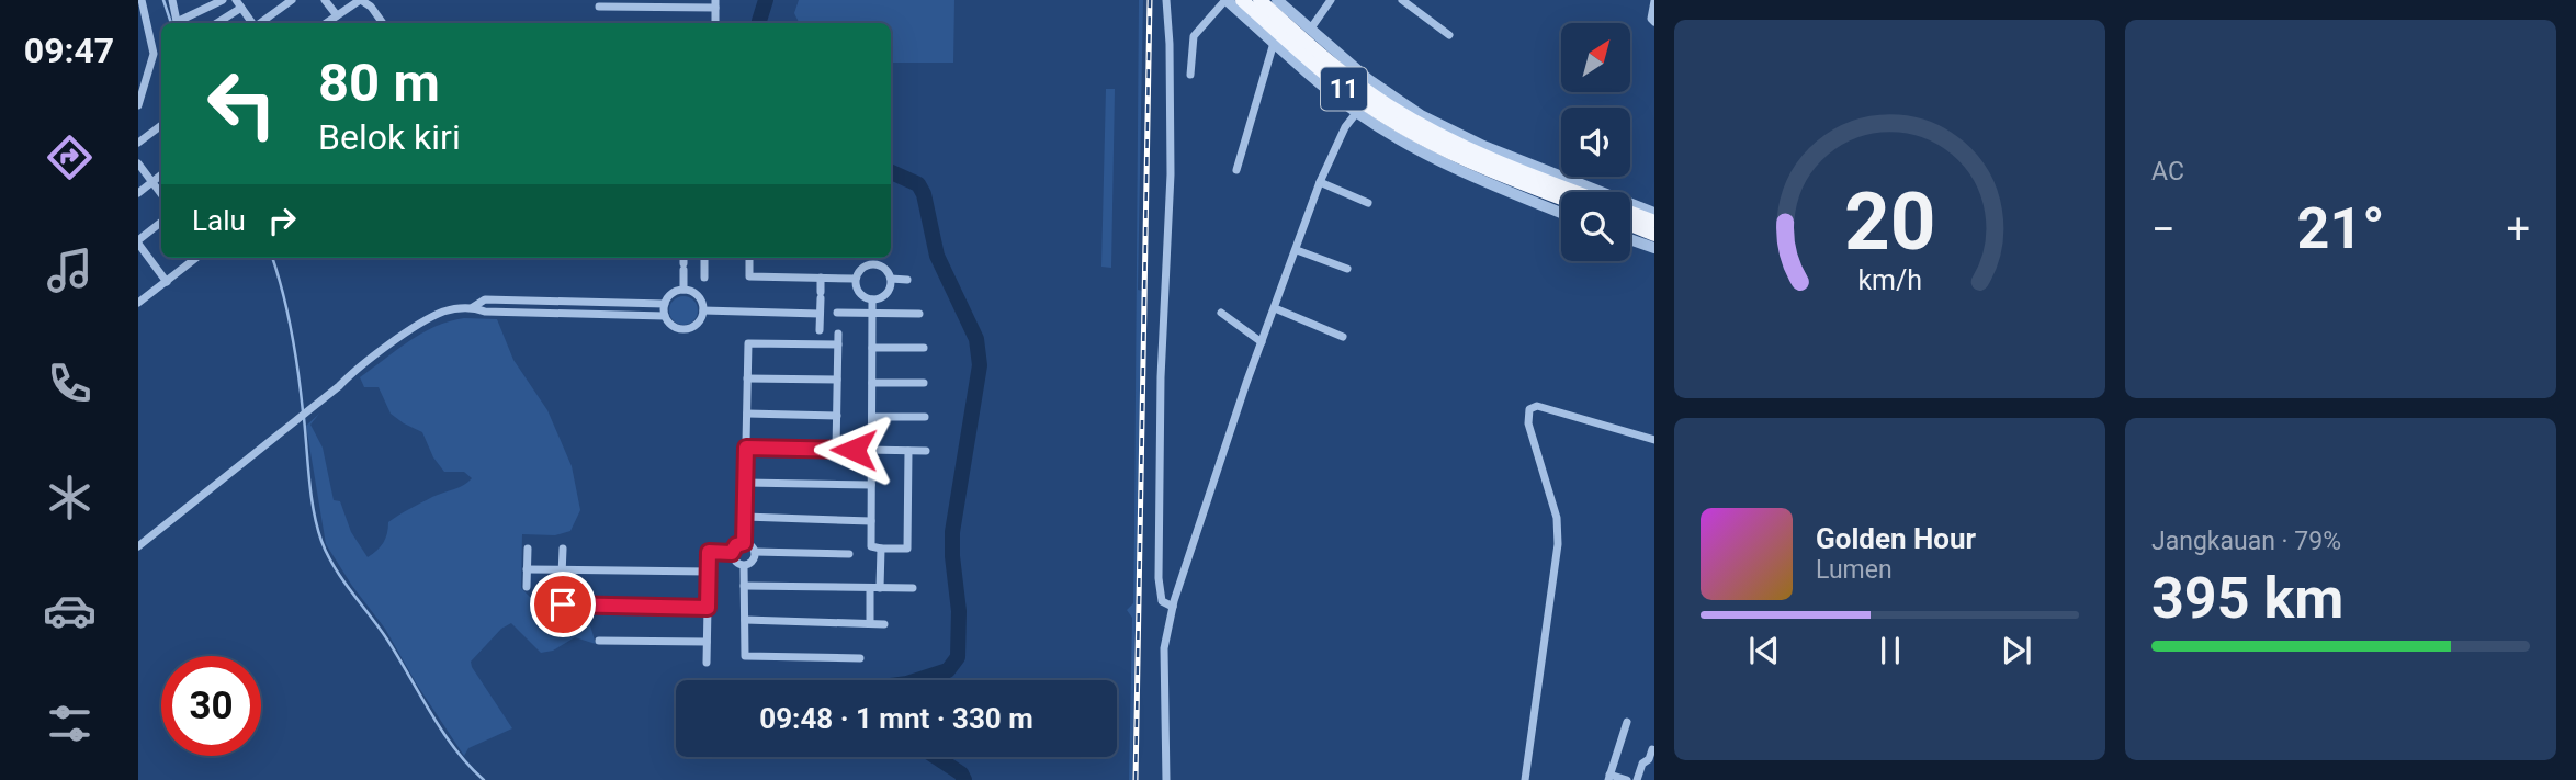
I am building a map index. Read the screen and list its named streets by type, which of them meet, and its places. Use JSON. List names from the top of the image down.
{
  "streets": {
    "highway": ["11"]
  },
  "north": "top right",
  "page": {
    "tabs": "09:47",
    "tile": [
      "AC",
      ["Jangkauan · 79%", "395 km"]
    ],
    "turn": ["80 m", "Belok kiri"],
    "then": "Lalu",
    "heat": ["−", "21°", "+"],
    "song": ["Golden Hour", "Lumen"],
    "limit": "30",
    "trip": "09:48 · 1 mnt · 330 m",
    "gauge": ["20", "km/h"]
  }
}
